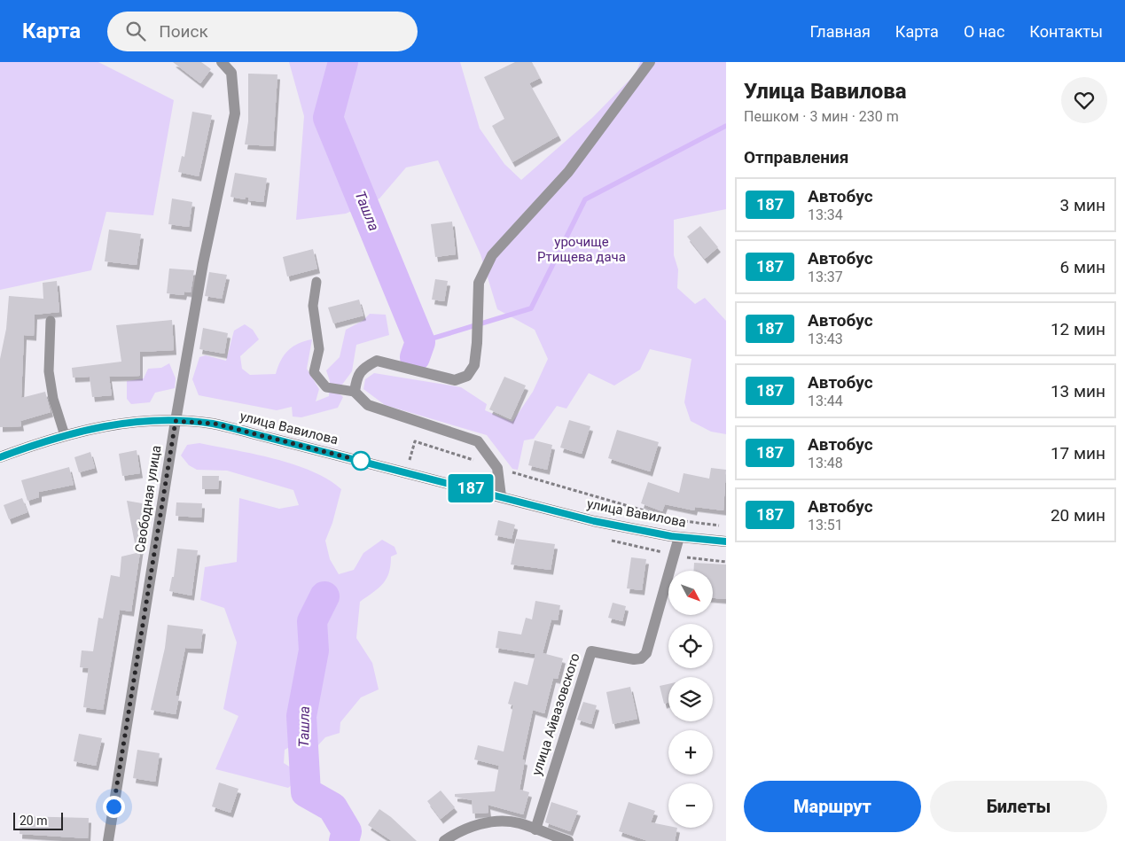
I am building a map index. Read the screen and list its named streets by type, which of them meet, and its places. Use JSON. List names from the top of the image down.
{
  "streets": {
    "main road": ["улица Вавилова"],
    "street": ["Свободная улица", "улица Айвазовского"]
  },
  "crossings": [
    ["улица Вавилова", "Свободная улица"],
    ["улица Вавилова", "улица Айвазовского"]
  ],
  "water": ["Ташла"],
  "parks": ["урочище Ртищева дача"],
  "lines": ["bus line 187"],
  "scale_bar": "20 m",
  "north": "bottom right",
  "page": {
    "header": "Карта",
    "search": "Поиск",
    "nav": [
      "Главная",
      "Карта",
      "О нас",
      "Контакты"
    ],
    "on_map": "187",
    "heading": [
      ["Улица Вавилова", "Пешком · 3 мин · 230 m"],
      "Отправления"
    ],
    "list": [
      {
        "mark": "187",
        "name": "Автобус",
        "note": "13:34",
        "value": "3 мин"
      },
      {
        "mark": "187",
        "name": "Автобус",
        "note": "13:37",
        "value": "6 мин"
      },
      {
        "mark": "187",
        "name": "Автобус",
        "note": "13:43",
        "value": "12 мин"
      },
      {
        "mark": "187",
        "name": "Автобус",
        "note": "13:44",
        "value": "13 мин"
      },
      {
        "mark": "187",
        "name": "Автобус",
        "note": "13:48",
        "value": "17 мин"
      },
      {
        "mark": "187",
        "name": "Автобус",
        "note": "13:51",
        "value": "20 мин"
      }
    ],
    "map_buttons": ["+", "−"],
    "buttons": ["Маршрут", "Билеты"],
    "scale": "20 m"
  }
}
